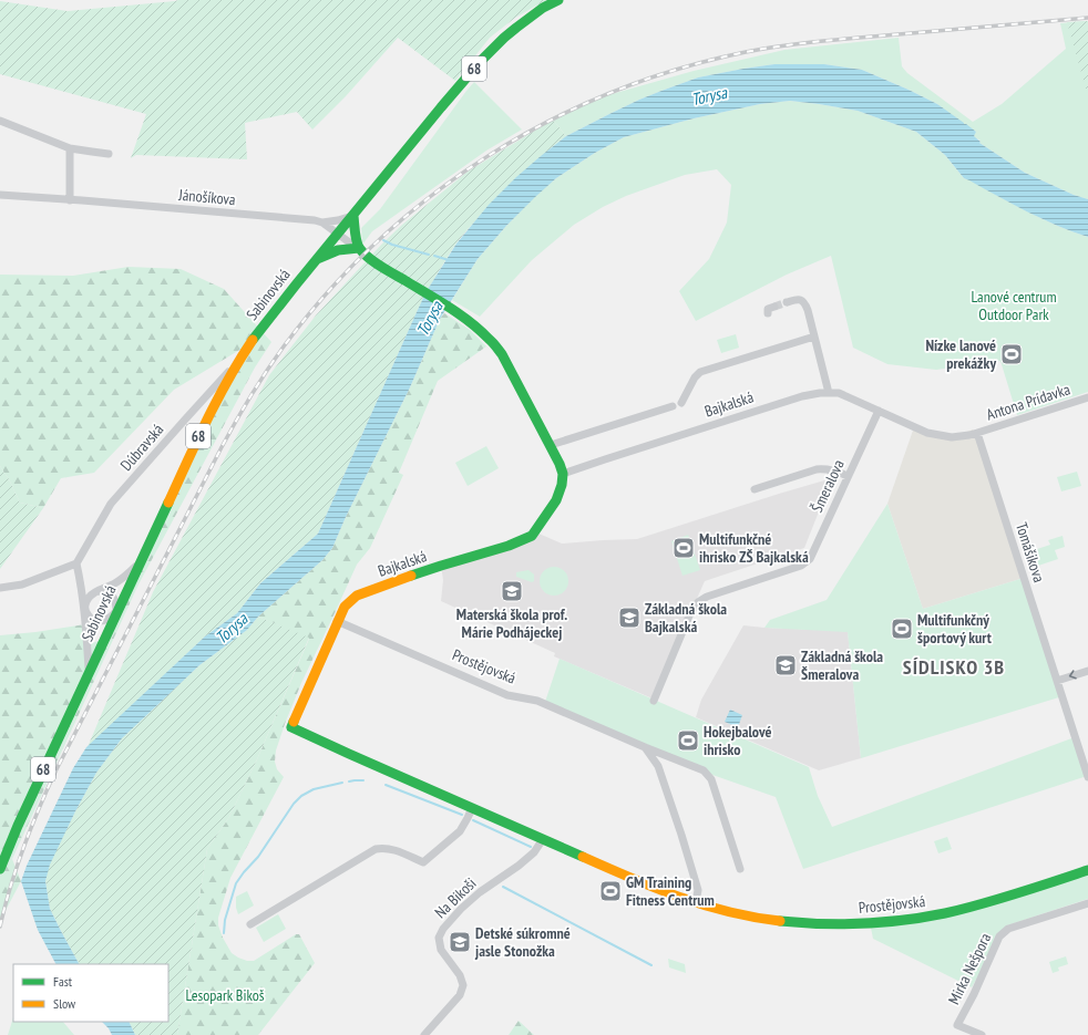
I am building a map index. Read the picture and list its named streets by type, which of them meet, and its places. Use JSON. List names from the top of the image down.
{
  "streets": {
    "street": [
      "68",
      "Jánošíkova",
      "Sabinovská",
      "Antona Prídavka",
      "Bajkalská",
      "Dúbravská",
      "Šmeralova",
      "Tomášikova",
      "Prostějovská",
      "Na Bikoši",
      "Mirka Nešpora"
    ]
  },
  "crossings": [
    ["68", "Sabinovská"],
    ["Jánošíkova", "Sabinovská"],
    ["Sabinovská", "Dúbravská"],
    ["Antona Prídavka", "Bajkalská"],
    ["Antona Prídavka", "Tomášikova"],
    ["Bajkalská", "Šmeralova"],
    ["Bajkalská", "Tomášikova"],
    ["Bajkalská", "Prostějovská"],
    ["Prostějovská", "Na Bikoši"]
  ],
  "districts": ["SÍDLISKO 3B"],
  "water": ["Torysa"],
  "parks": ["Lanové centrum Outdoor Park", "Lesopark Bikoš"],
  "places": {
    "sports": [
      "Nízke lanové prekážky",
      "Multifunkčné ihrisko ZŠ Bajkalská",
      "Multifunkčný športový kurt",
      "Hokejbalové ihrisko",
      "GM Training Fitness Centrum"
    ],
    "school or university": [
      "Materská škola prof. Márie Podhájeckej",
      "Základná škola Bajkalská",
      "Základná škola Šmeralova",
      "Detské súkromné jasle Stonožka"
    ]
  },
  "legend": ["Fast", "Slow"]
}
